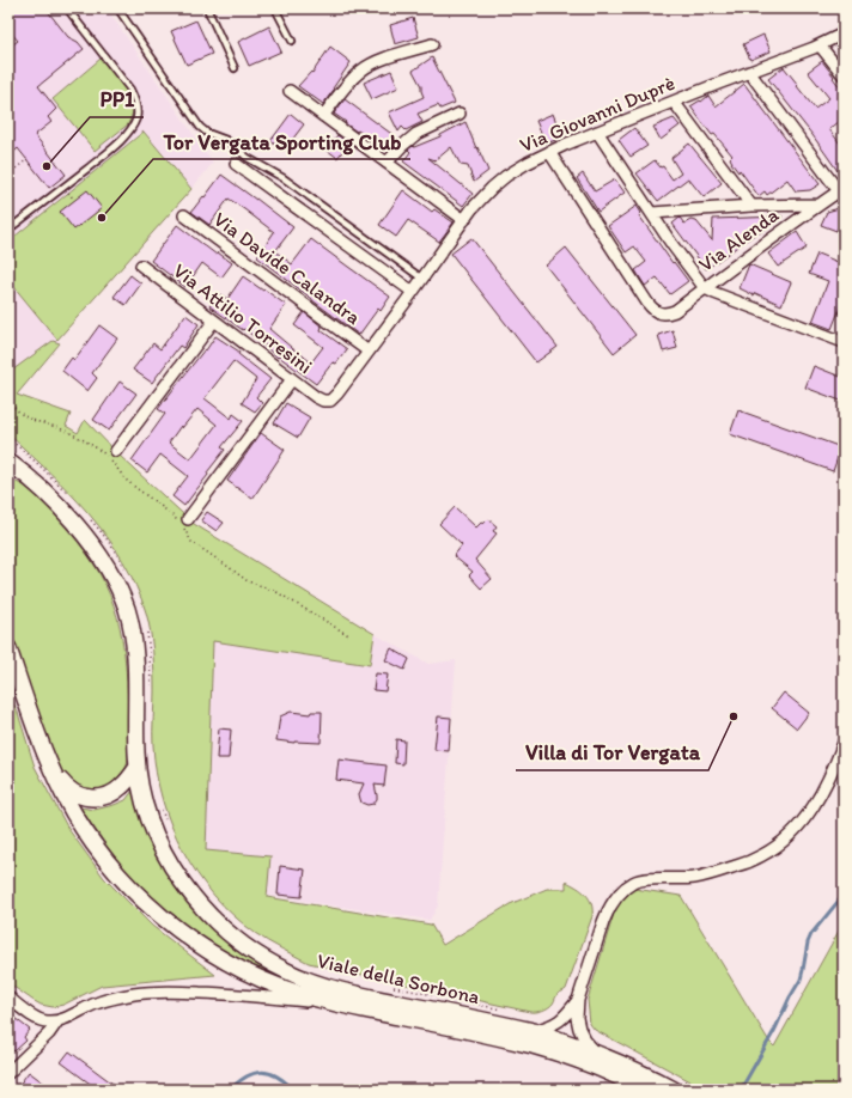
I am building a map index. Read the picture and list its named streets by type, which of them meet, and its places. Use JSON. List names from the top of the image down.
{
  "streets": {
    "street": [
      "Via Giovanni Duprè",
      "Via Alenda",
      "Via Davide Calandra",
      "Via Attilio Torresini",
      "Viale della Sorbona"
    ]
  },
  "crossings": [
    ["Via Giovanni Duprè", "Via Alenda"],
    ["Via Giovanni Duprè", "Via Davide Calandra"],
    ["Via Giovanni Duprè", "Via Attilio Torresini"]
  ],
  "places": ["PP1", "Tor Vergata Sporting Club", "Villa di Tor Vergata"]
}
